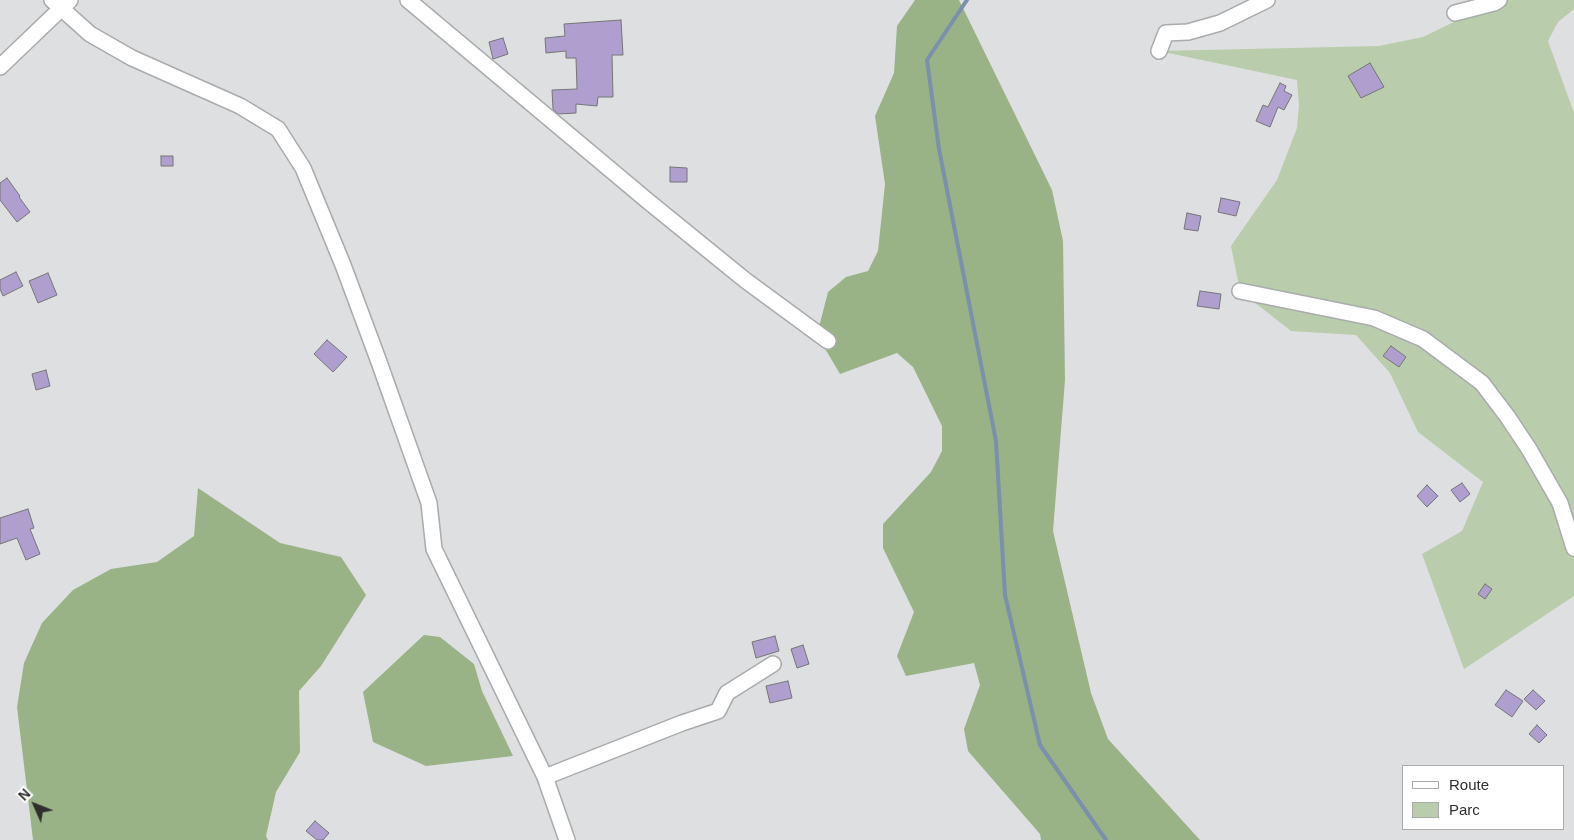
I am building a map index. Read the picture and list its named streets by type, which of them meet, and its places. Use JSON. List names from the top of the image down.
{
  "legend": ["Route", "Parc"],
  "north": "top left"
}
